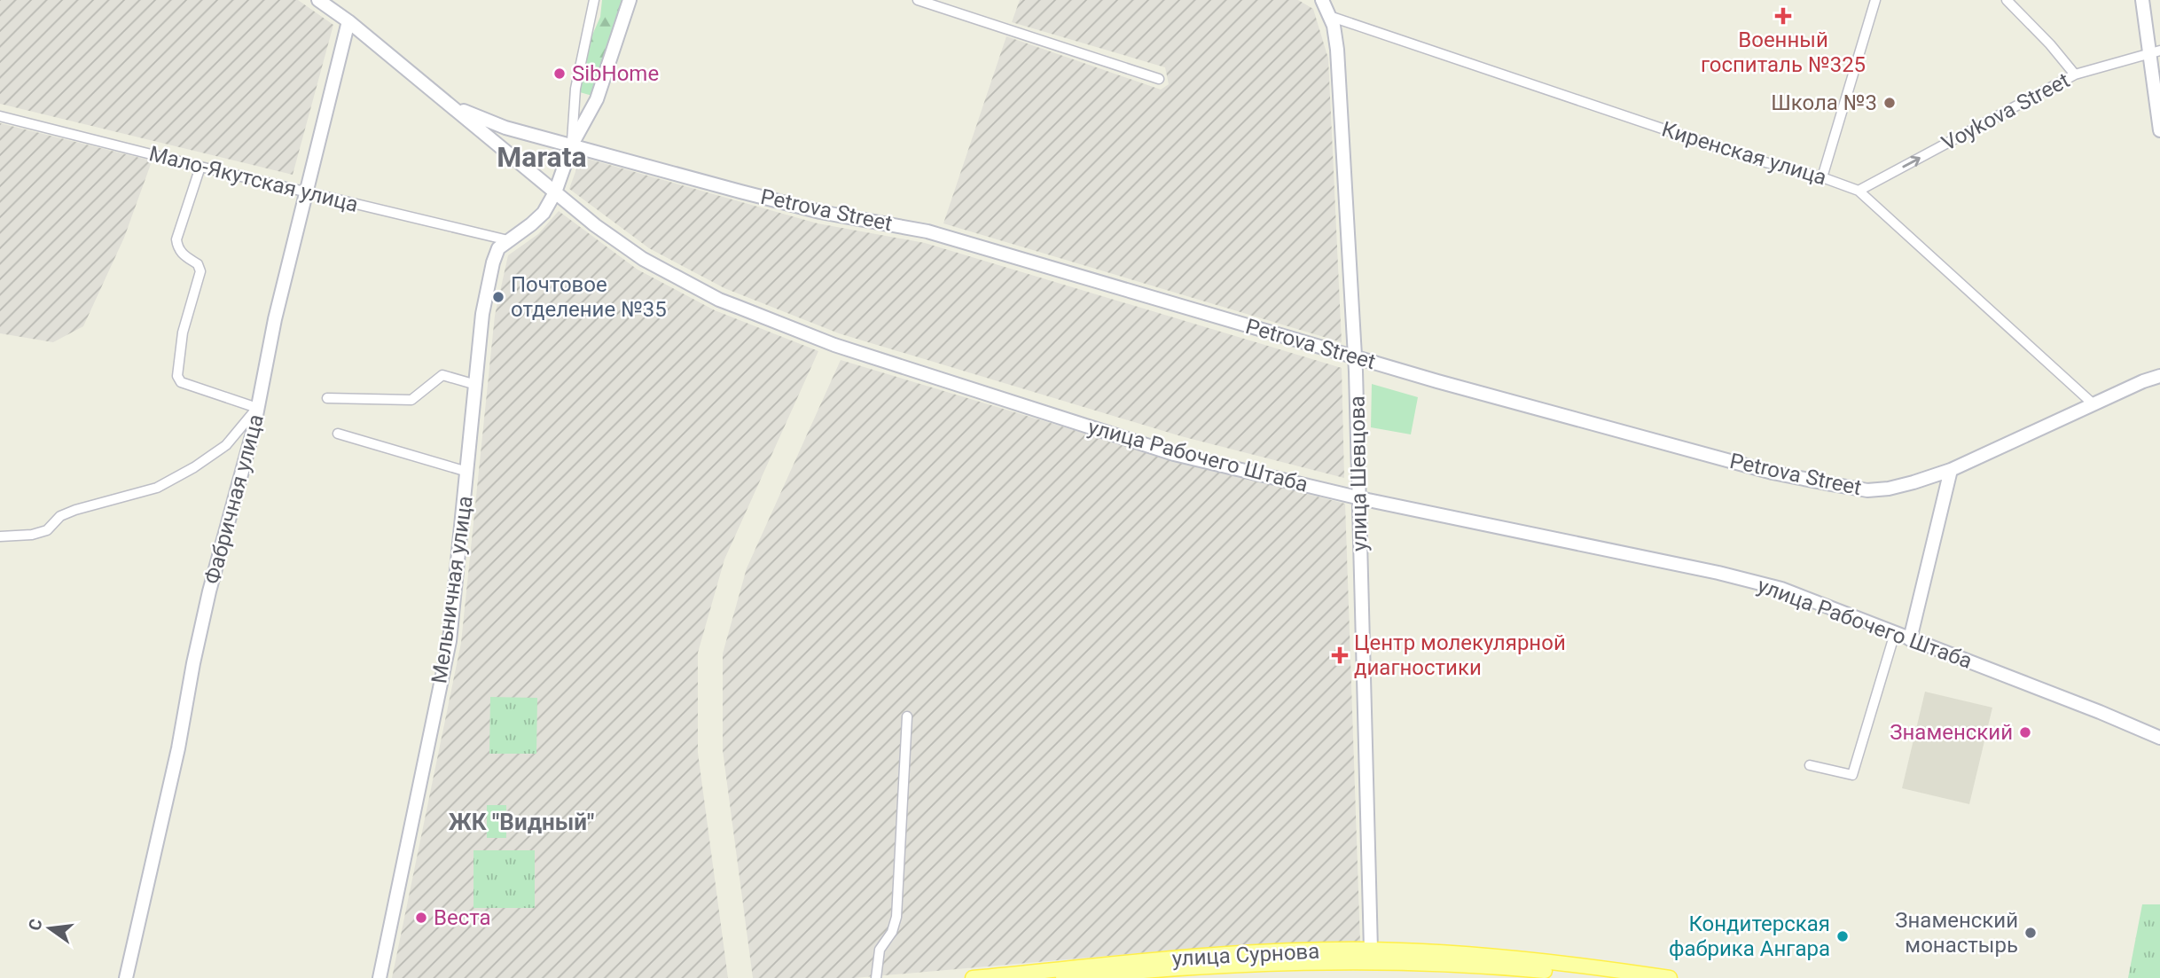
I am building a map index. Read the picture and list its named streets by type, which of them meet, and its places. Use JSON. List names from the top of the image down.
{
  "streets": {
    "main road": ["улица Сурнова"],
    "street": [
      "Voykova Street",
      "Киренская улица",
      "Мало-Якутская улица",
      "Petrova Street",
      "улица Рабочего Штаба",
      "улица Шевцова",
      "Фабричная улица",
      "Мельничная улица"
    ]
  },
  "crossings": [
    ["Voykova Street", "Киренская улица"],
    ["Киренская улица", "Petrova Street"],
    ["Киренская улица", "улица Шевцова"],
    ["Мало-Якутская улица", "Фабричная улица"],
    ["Мало-Якутская улица", "Мельничная улица"],
    ["Petrova Street", "улица Рабочего Штаба"],
    ["Petrova Street", "улица Шевцова"],
    ["улица Рабочего Штаба", "улица Шевцова"],
    ["улица Рабочего Штаба", "Фабричная улица"],
    ["улица Шевцова", "улица Сурнова"]
  ],
  "one_way": ["Voykova Street"],
  "districts": ["Marata", "ЖК \"Видный\""],
  "places": {
    "health": ["Военный госпиталь №325", "Центр молекулярной диагностики"],
    "other": [
      "SibHome",
      "Школа №3",
      "Почтовое отделение №35",
      "Знаменский",
      "Веста",
      "Знаменский монастырь",
      "Кондитерская фабрика Ангара"
    ]
  },
  "north": "left"
}
